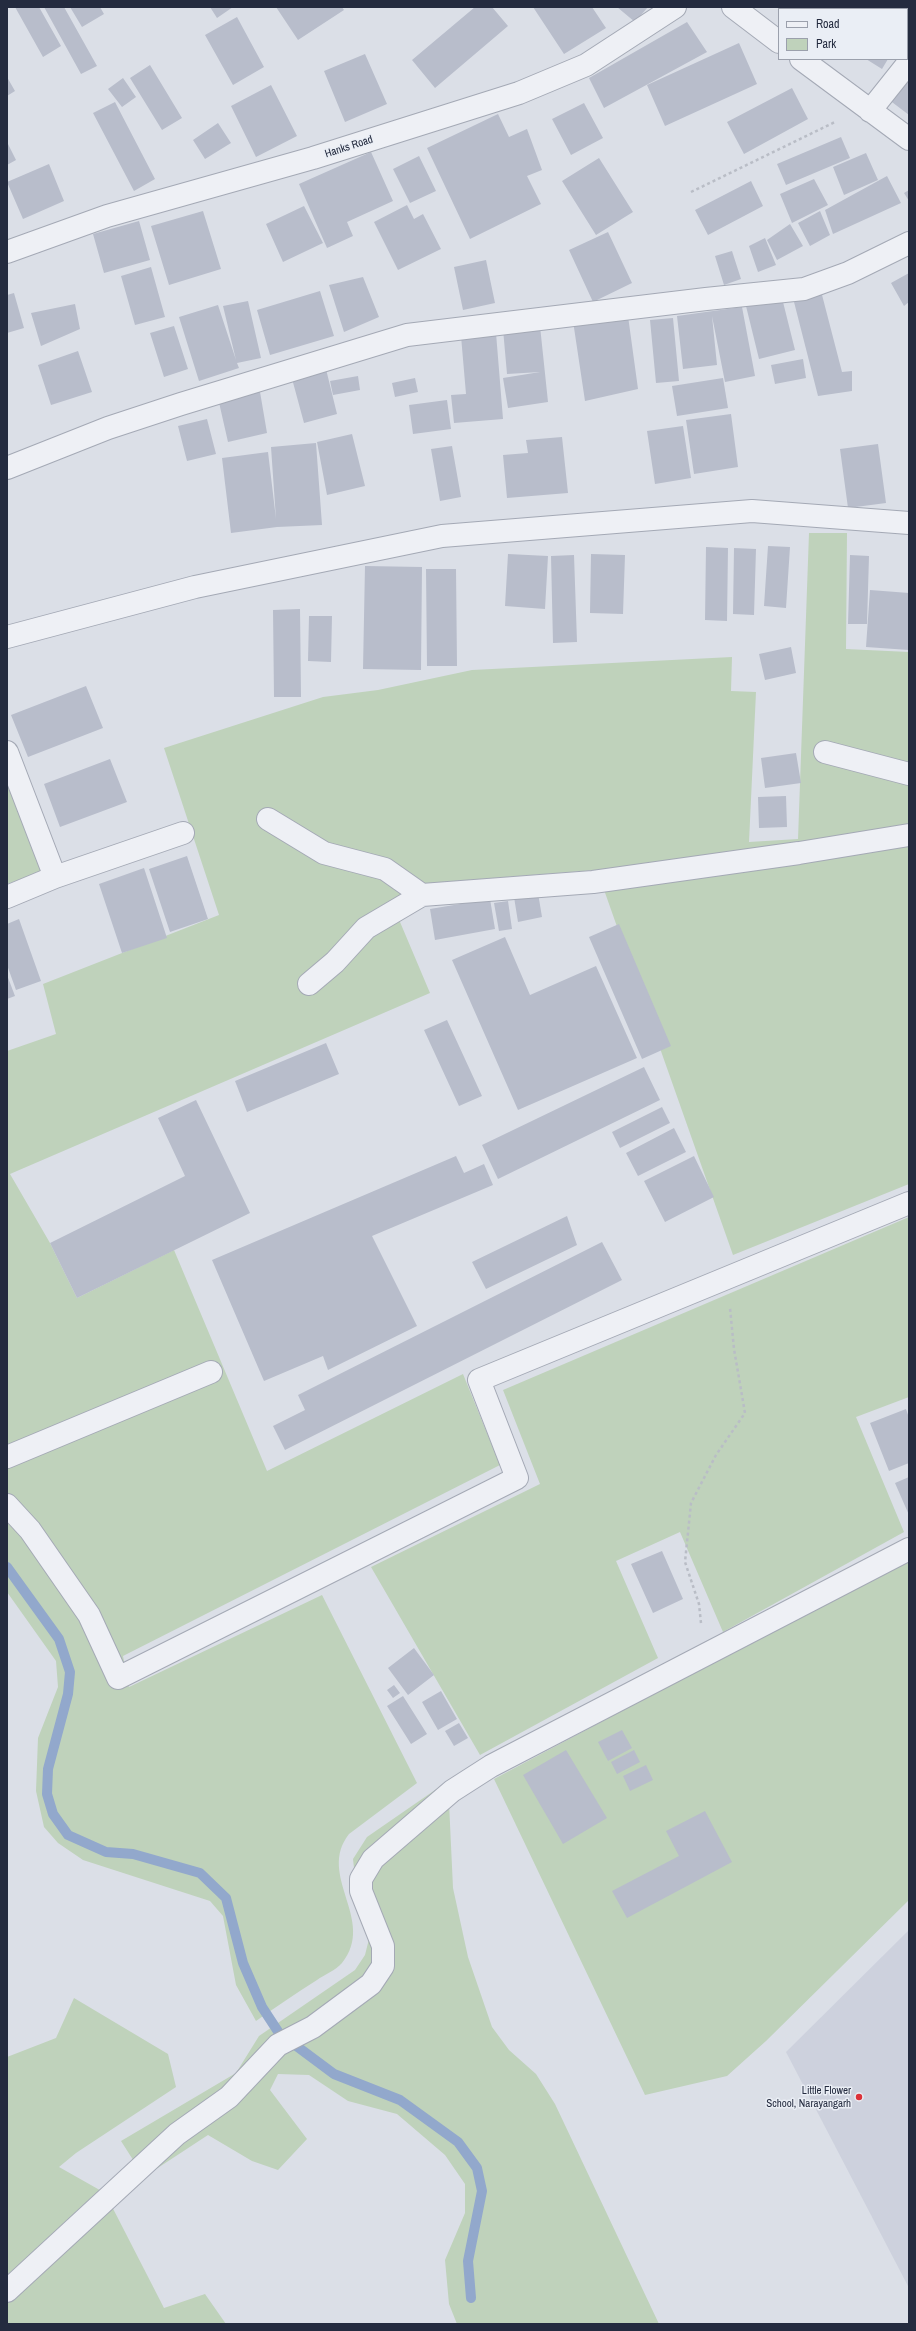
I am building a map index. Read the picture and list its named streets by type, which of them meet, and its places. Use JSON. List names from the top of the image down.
{
  "streets": {
    "street": ["Hanks Road"]
  },
  "places": ["Little Flower School, Narayangarh"],
  "legend": ["Road", "Park"]
}
